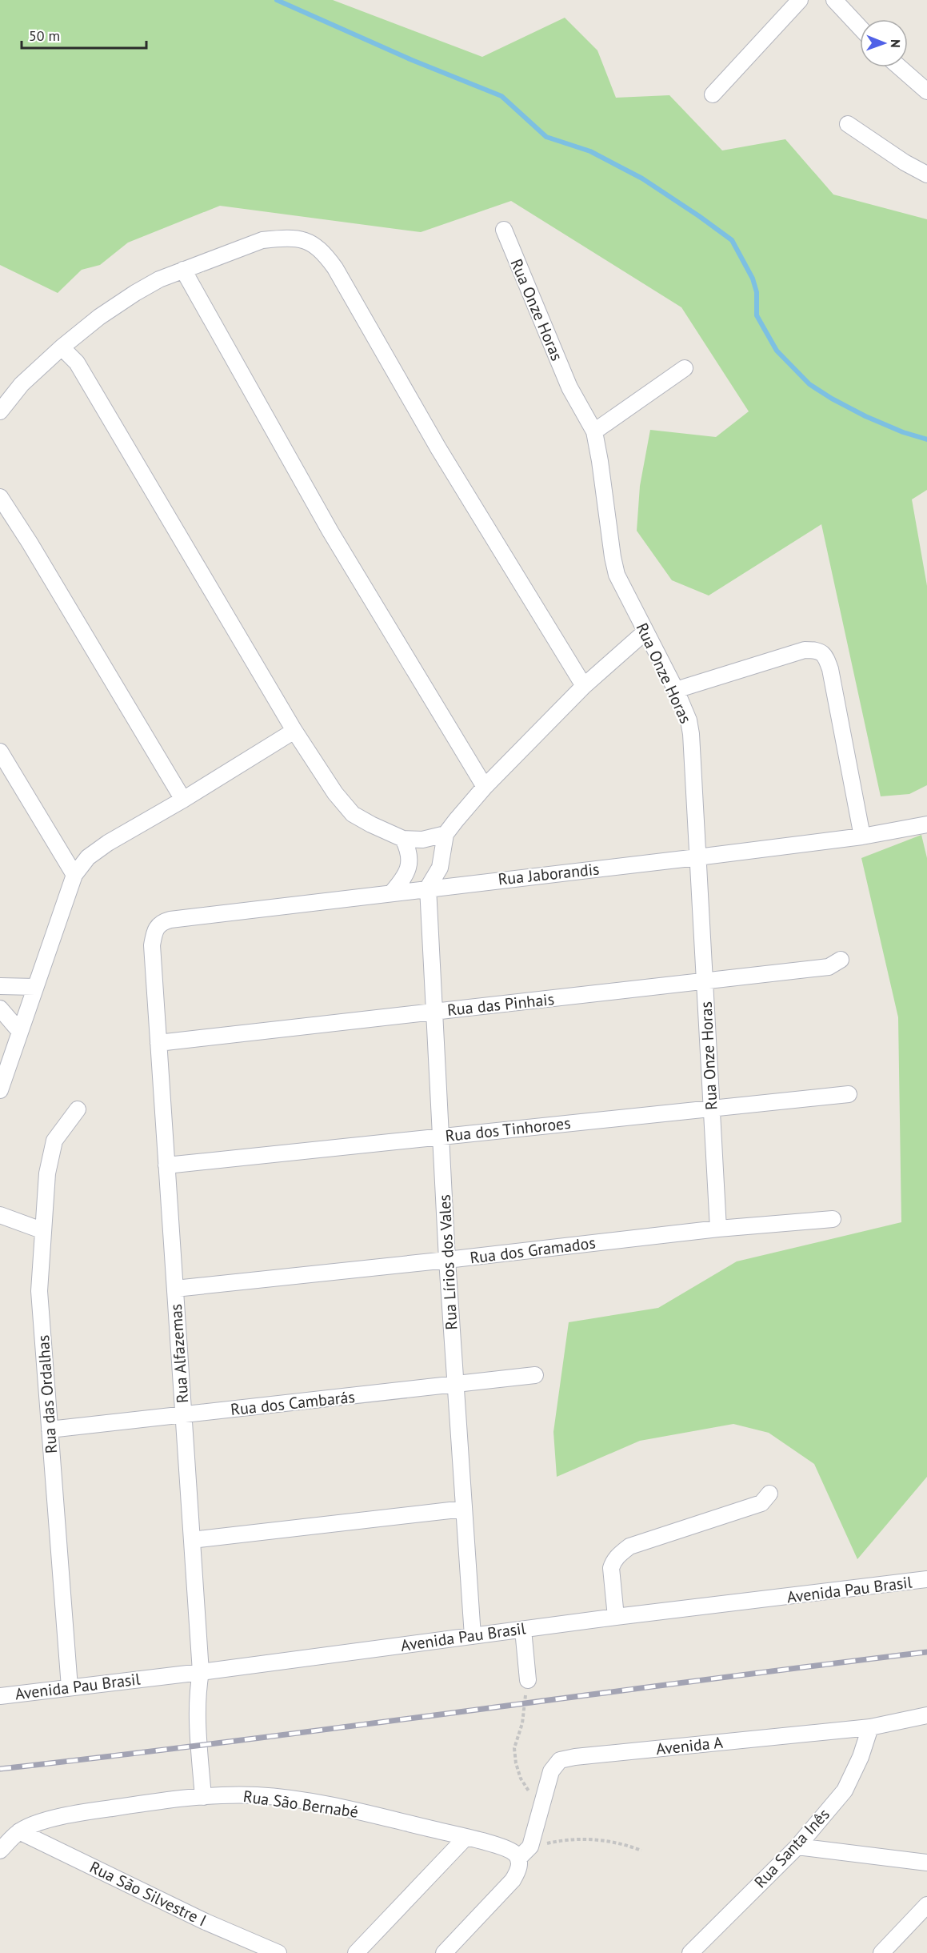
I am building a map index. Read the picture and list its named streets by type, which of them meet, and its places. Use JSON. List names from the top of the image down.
{
  "streets": {
    "street": [
      "Rua Onze Horas",
      "Rua Jaborandis",
      "Rua das Pinhais",
      "Rua dos Tinhoroes",
      "Rua dos Gramados",
      "Rua Lírios dos Vales",
      "Rua Alfazemas",
      "Rua das Ordalhas",
      "Rua dos Cambarás",
      "Avenida Pau Brasil",
      "Avenida A",
      "Rua São Bernabé",
      "Rua Santa Inês",
      "Rua São Silvestre I"
    ]
  },
  "crossings": [
    ["Rua Onze Horas", "Rua Jaborandis"],
    ["Rua Onze Horas", "Rua das Pinhais"],
    ["Rua Onze Horas", "Rua dos Tinhoroes"],
    ["Rua Onze Horas", "Rua dos Gramados"],
    ["Rua Jaborandis", "Rua Lírios dos Vales"],
    ["Rua Jaborandis", "Rua Alfazemas"],
    ["Rua das Pinhais", "Rua Lírios dos Vales"],
    ["Rua das Pinhais", "Rua Alfazemas"],
    ["Rua dos Tinhoroes", "Rua Lírios dos Vales"],
    ["Rua dos Tinhoroes", "Rua Alfazemas"],
    ["Rua dos Gramados", "Rua Lírios dos Vales"],
    ["Rua dos Gramados", "Rua Alfazemas"],
    ["Rua Lírios dos Vales", "Rua dos Cambarás"],
    ["Rua Lírios dos Vales", "Avenida Pau Brasil"],
    ["Rua Alfazemas", "Rua dos Cambarás"],
    ["Rua Alfazemas", "Avenida Pau Brasil"],
    ["Rua Alfazemas", "Rua São Bernabé"],
    ["Rua das Ordalhas", "Rua dos Cambarás"],
    ["Rua das Ordalhas", "Avenida Pau Brasil"],
    ["Avenida A", "Rua São Bernabé"],
    ["Avenida A", "Rua Santa Inês"],
    ["Rua São Bernabé", "Rua São Silvestre I"]
  ],
  "scale_bar": "50 m",
  "north": "right"
}
